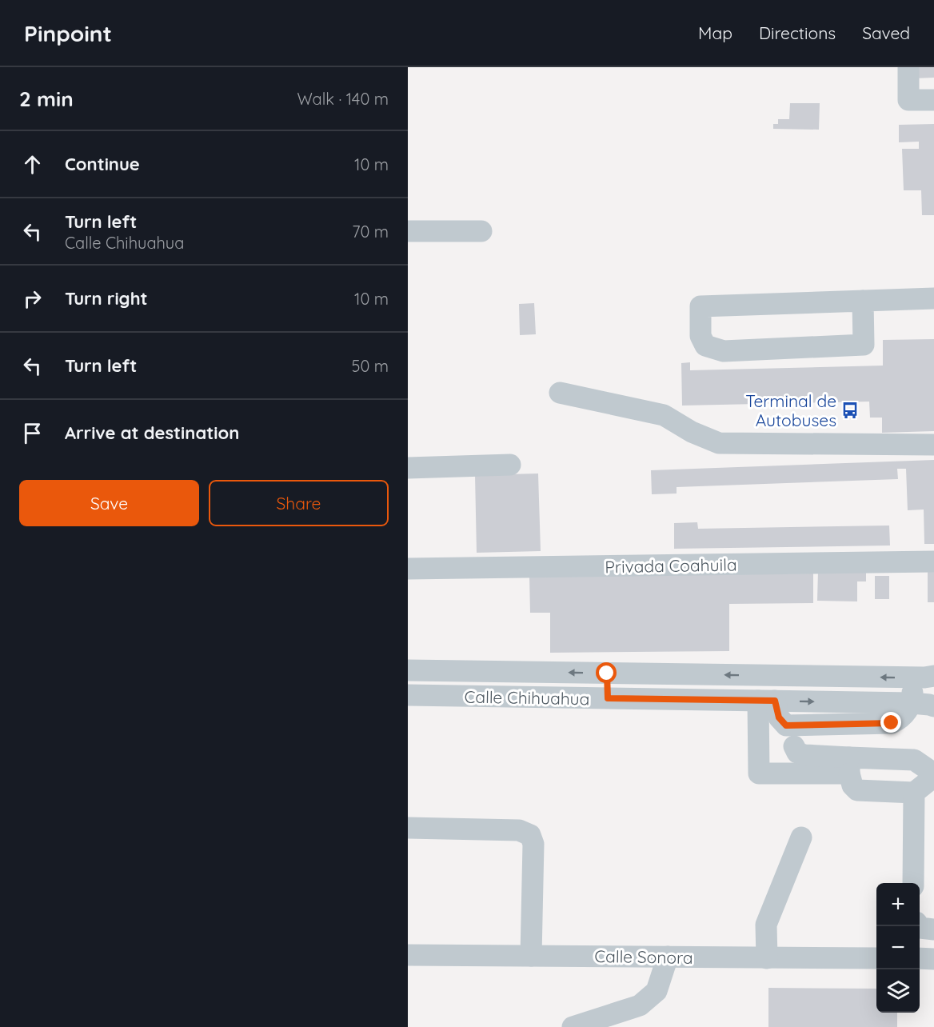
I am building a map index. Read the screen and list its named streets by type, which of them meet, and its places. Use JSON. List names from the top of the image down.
{
  "streets": {
    "street": ["Privada Coahuila", "Calle Chihuahua", "Calle Sonora"]
  },
  "places": {
    "bus stop": ["Terminal de Autobuses"]
  },
  "page": {
    "header": "Pinpoint",
    "nav": ["Map", "Directions", "Saved"],
    "heading": ["2 min", "Walk · 140 m"],
    "list": [
      ["Continue", "10 m"],
      ["Turn left", "Calle Chihuahua", "70 m"],
      ["Turn right", "10 m"],
      ["Turn left", "50 m"],
      "Arrive at destination"
    ],
    "buttons": ["Save", "Share"],
    "map_buttons": ["+", "−"]
  }
}
